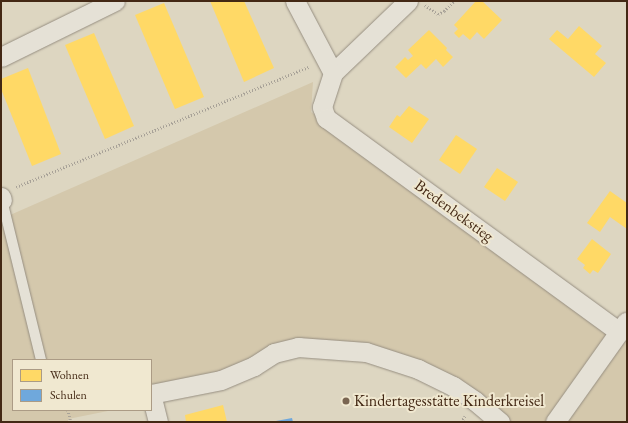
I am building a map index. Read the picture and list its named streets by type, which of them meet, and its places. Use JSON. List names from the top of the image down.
{
  "streets": {
    "street": ["Bredenbekstieg"]
  },
  "places": ["Kindertagesstätte Kinderkreisel"],
  "legend": ["Wohnen", "Schulen"]
}
